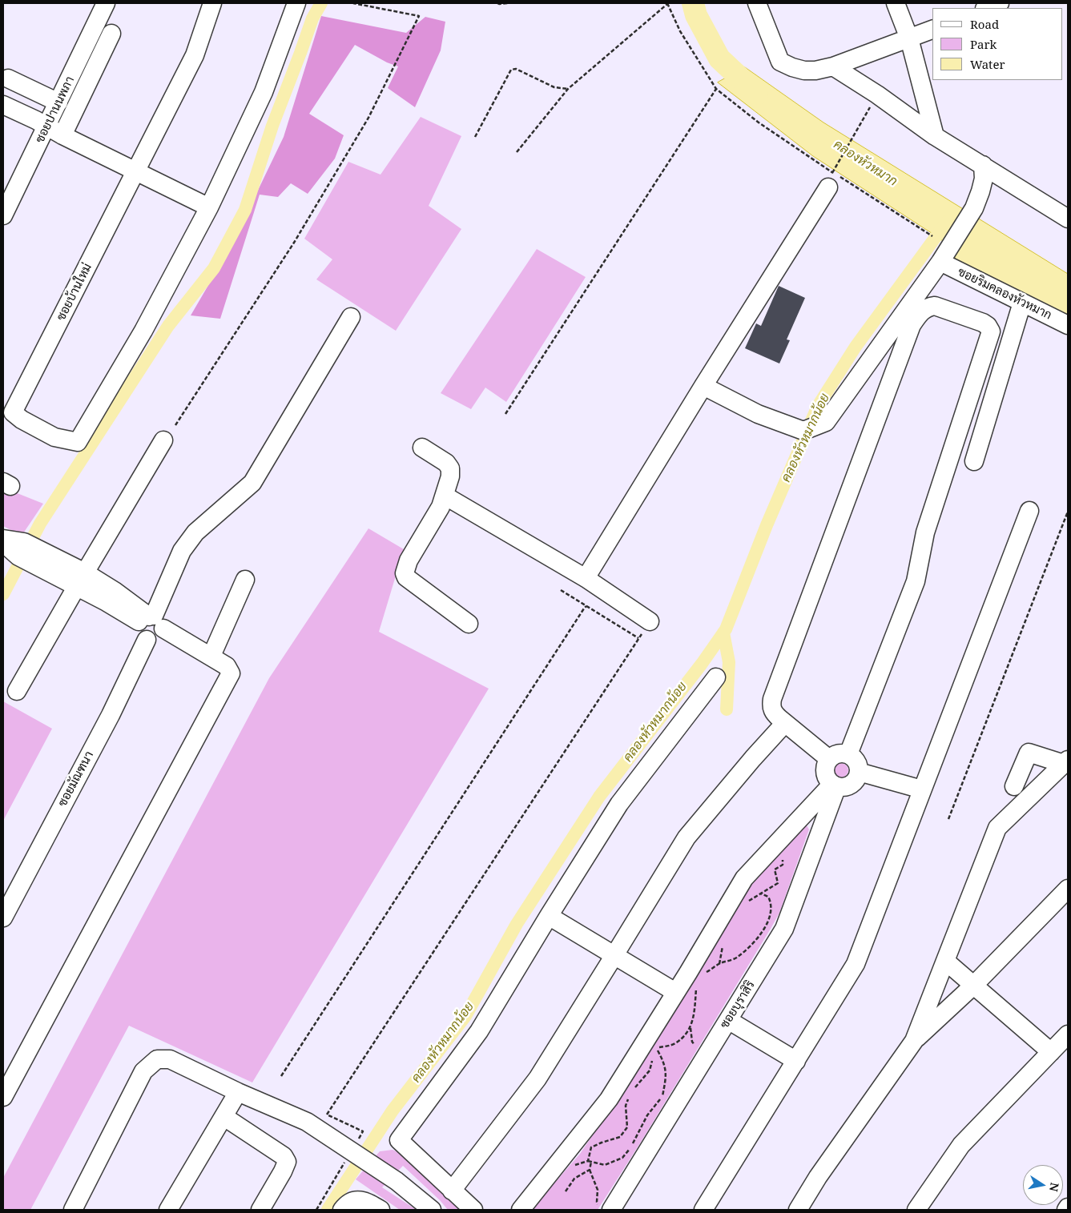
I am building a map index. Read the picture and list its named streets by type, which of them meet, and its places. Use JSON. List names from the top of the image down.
{
  "streets": {
    "street": [
      "ซอยปานนพภา",
      "ซอยบ้านใหม่",
      "ซอยริมคลองหัวหมาก",
      "ซอยมัณฑนา",
      "ซอยบุราสิริ"
    ]
  },
  "water": ["คลองหัวหมาก", "คลองหัวหมากน้อย"],
  "legend": ["Road", "Park", "Water"],
  "north": "right"
}
